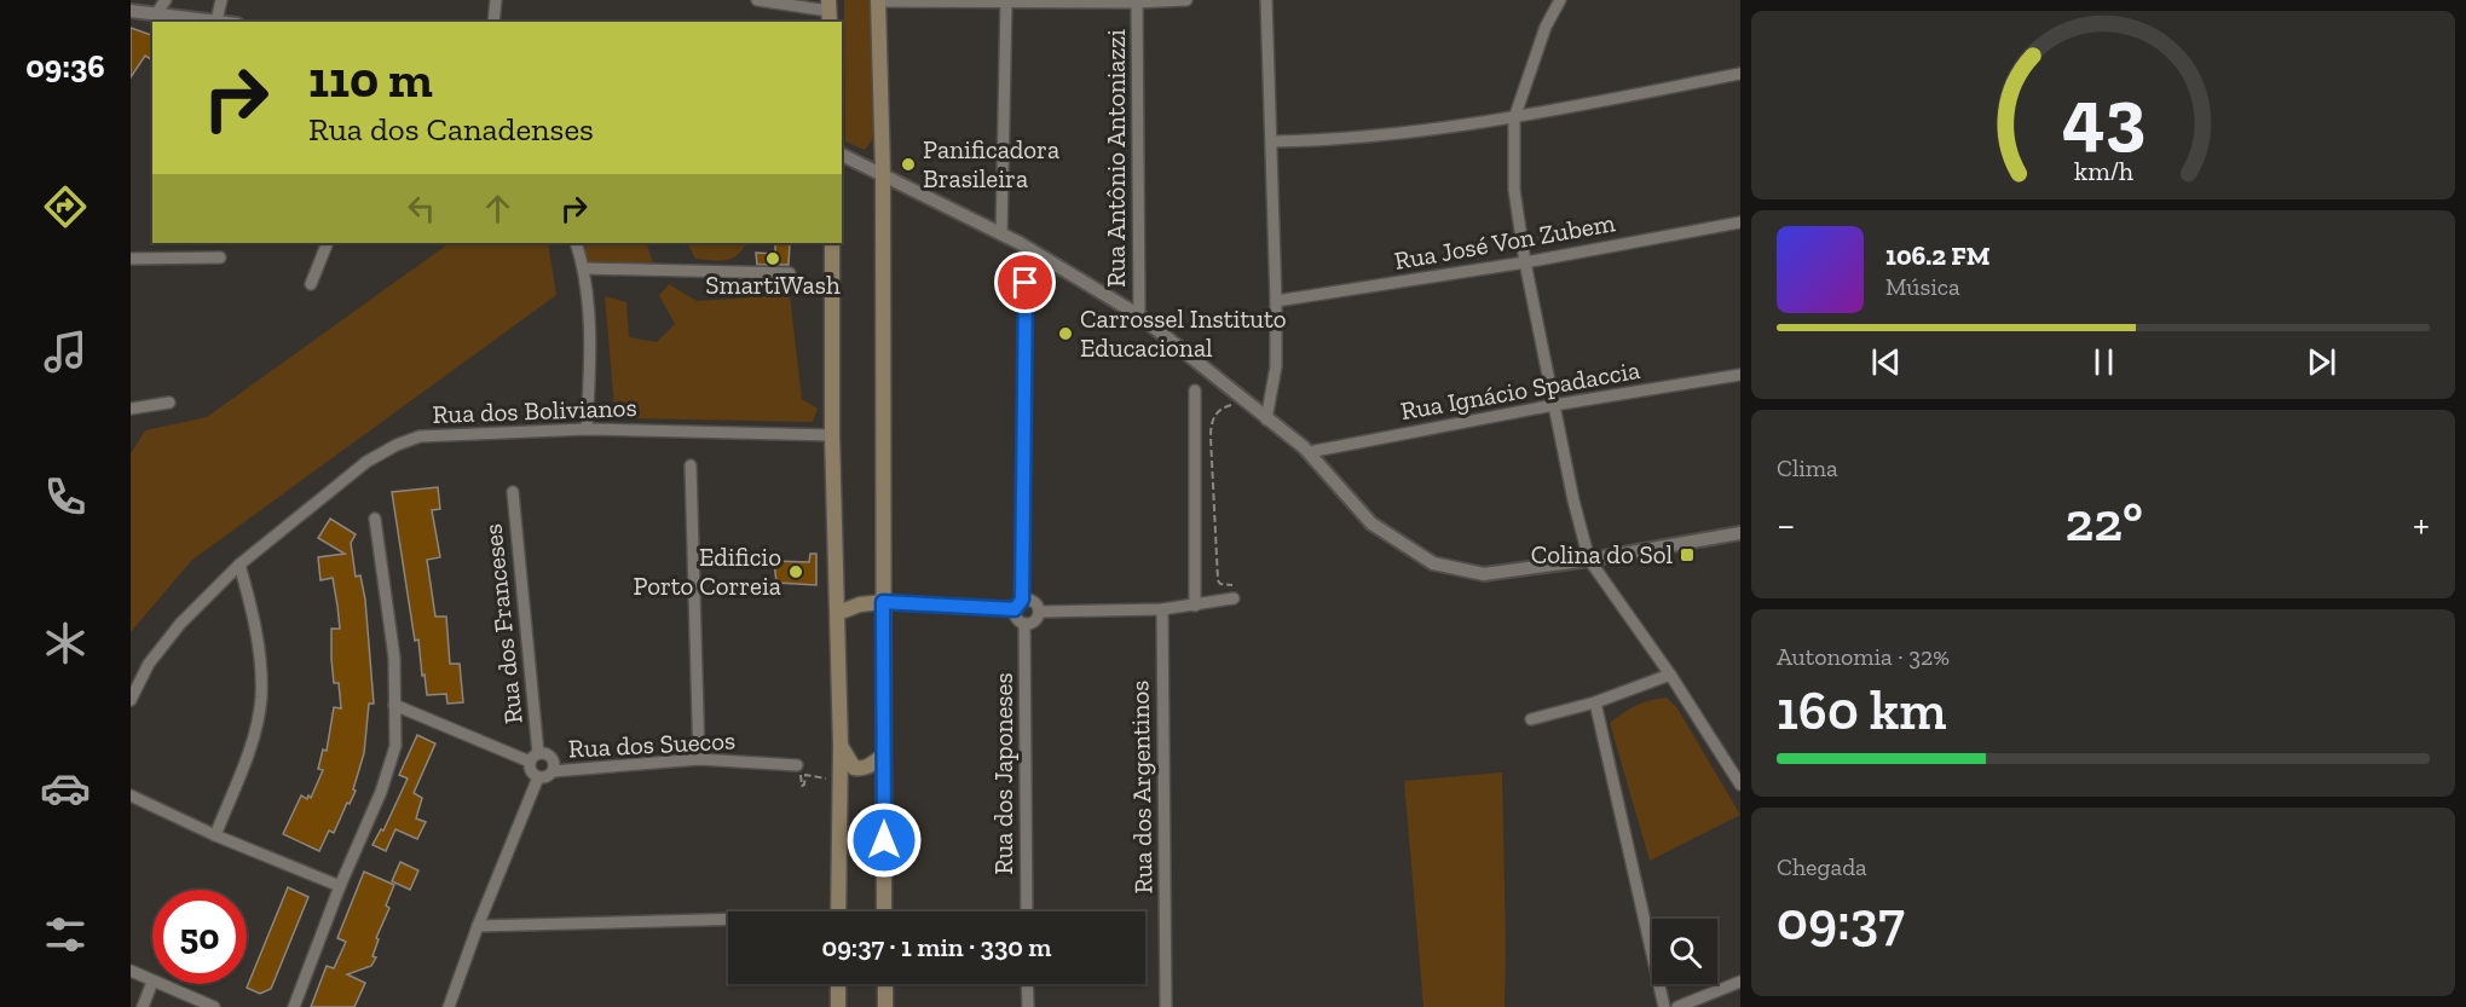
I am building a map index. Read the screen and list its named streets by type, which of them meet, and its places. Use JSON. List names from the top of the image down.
{
  "streets": {
    "street": [
      "Rua Antônio Antoniazzi",
      "Rua José Von Zubem",
      "Rua Ignácio Spadaccia",
      "Rua dos Bolivianos",
      "Rua dos Franceses",
      "Rua dos Suecos",
      "Rua dos Japoneses",
      "Rua dos Argentinos"
    ]
  },
  "crossings": [
    ["Rua dos Franceses", "Rua dos Suecos"]
  ],
  "places": {
    "other": [
      "Panificadora Brasileira",
      "SmartiWash",
      "Carrossel Instituto Educacional",
      "Edificio Porto Correia"
    ],
    "transit": ["Colina do Sol"]
  },
  "page": {
    "tabs": "09:36",
    "turn": ["110 m", "Rua dos Canadenses"],
    "song": ["106.2 FM", "Música"],
    "tile": [
      "Clima",
      ["Autonomia · 32%", "160 km"],
      ["Chegada", "09:37"]
    ],
    "heat": ["−", "22°", "+"],
    "limit": "50",
    "trip": "09:37 · 1 min · 330 m",
    "gauge": ["43", "km/h"]
  }
}
